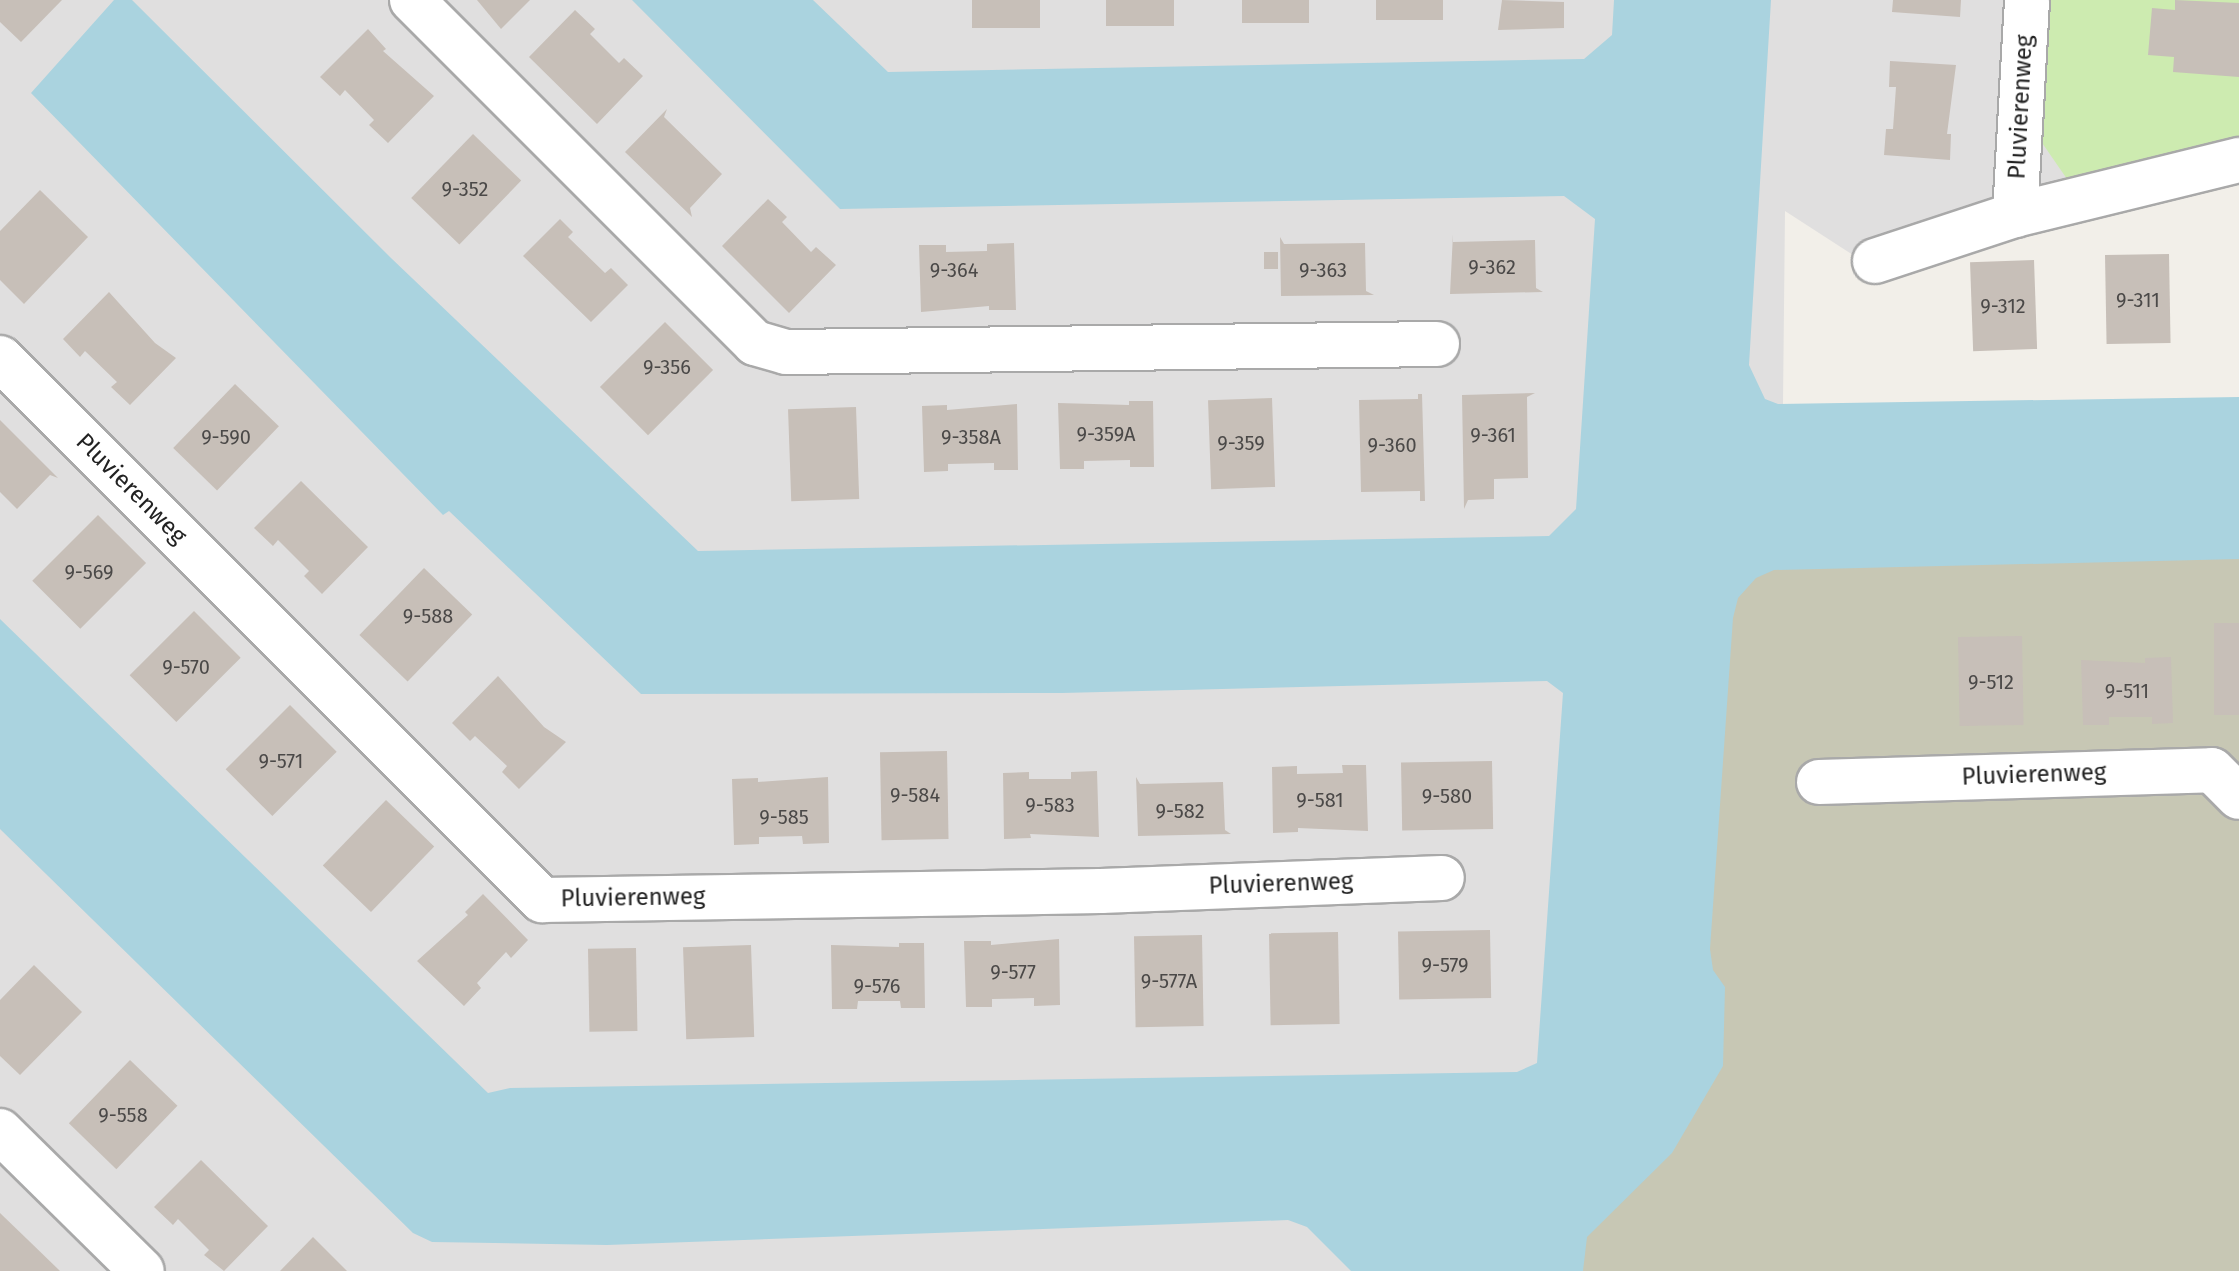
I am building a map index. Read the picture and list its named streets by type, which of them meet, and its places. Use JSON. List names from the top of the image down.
{
  "streets": {
    "street": ["Pluvierenweg"]
  },
  "house_numbers": [
    "9-352",
    "9-362",
    "9-364",
    "9-363",
    "9-311",
    "9-312",
    "9-356",
    "9-359A",
    "9-361",
    "9-590",
    "9-358A",
    "9-359",
    "9-360",
    "9-569",
    "9-588",
    "9-570",
    "9-512",
    "9-511",
    "9-571",
    "9-584",
    "9-580",
    "9-581",
    "9-583",
    "9-582",
    "9-585",
    "9-579",
    "9-577",
    "9-577A",
    "9-576",
    "9-558"
  ]
}
